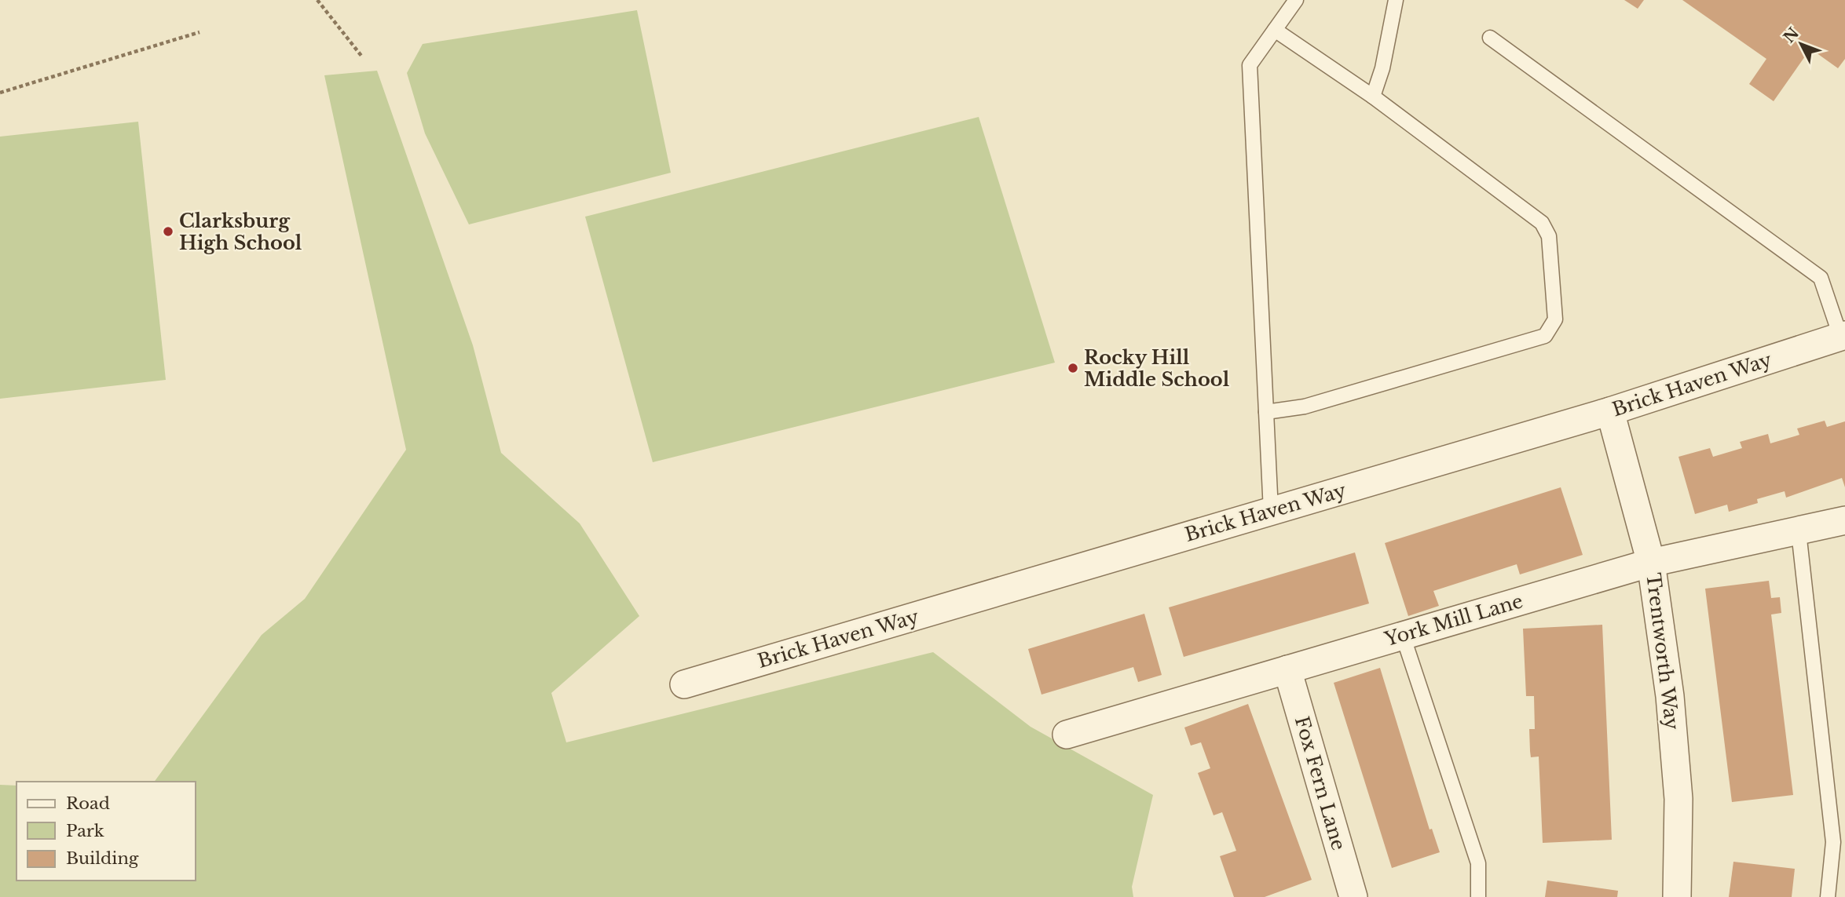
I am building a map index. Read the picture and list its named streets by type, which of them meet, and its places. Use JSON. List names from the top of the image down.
{
  "streets": {
    "street": [
      "Brick Haven Way",
      "York Mill Lane",
      "Trentworth Way",
      "Fox Fern Lane"
    ]
  },
  "crossings": [
    ["Brick Haven Way", "Trentworth Way"],
    ["York Mill Lane", "Trentworth Way"],
    ["York Mill Lane", "Fox Fern Lane"]
  ],
  "places": ["Clarksburg High School", "Rocky Hill Middle School"],
  "legend": ["Road", "Park", "Building"],
  "north": "top left"
}
